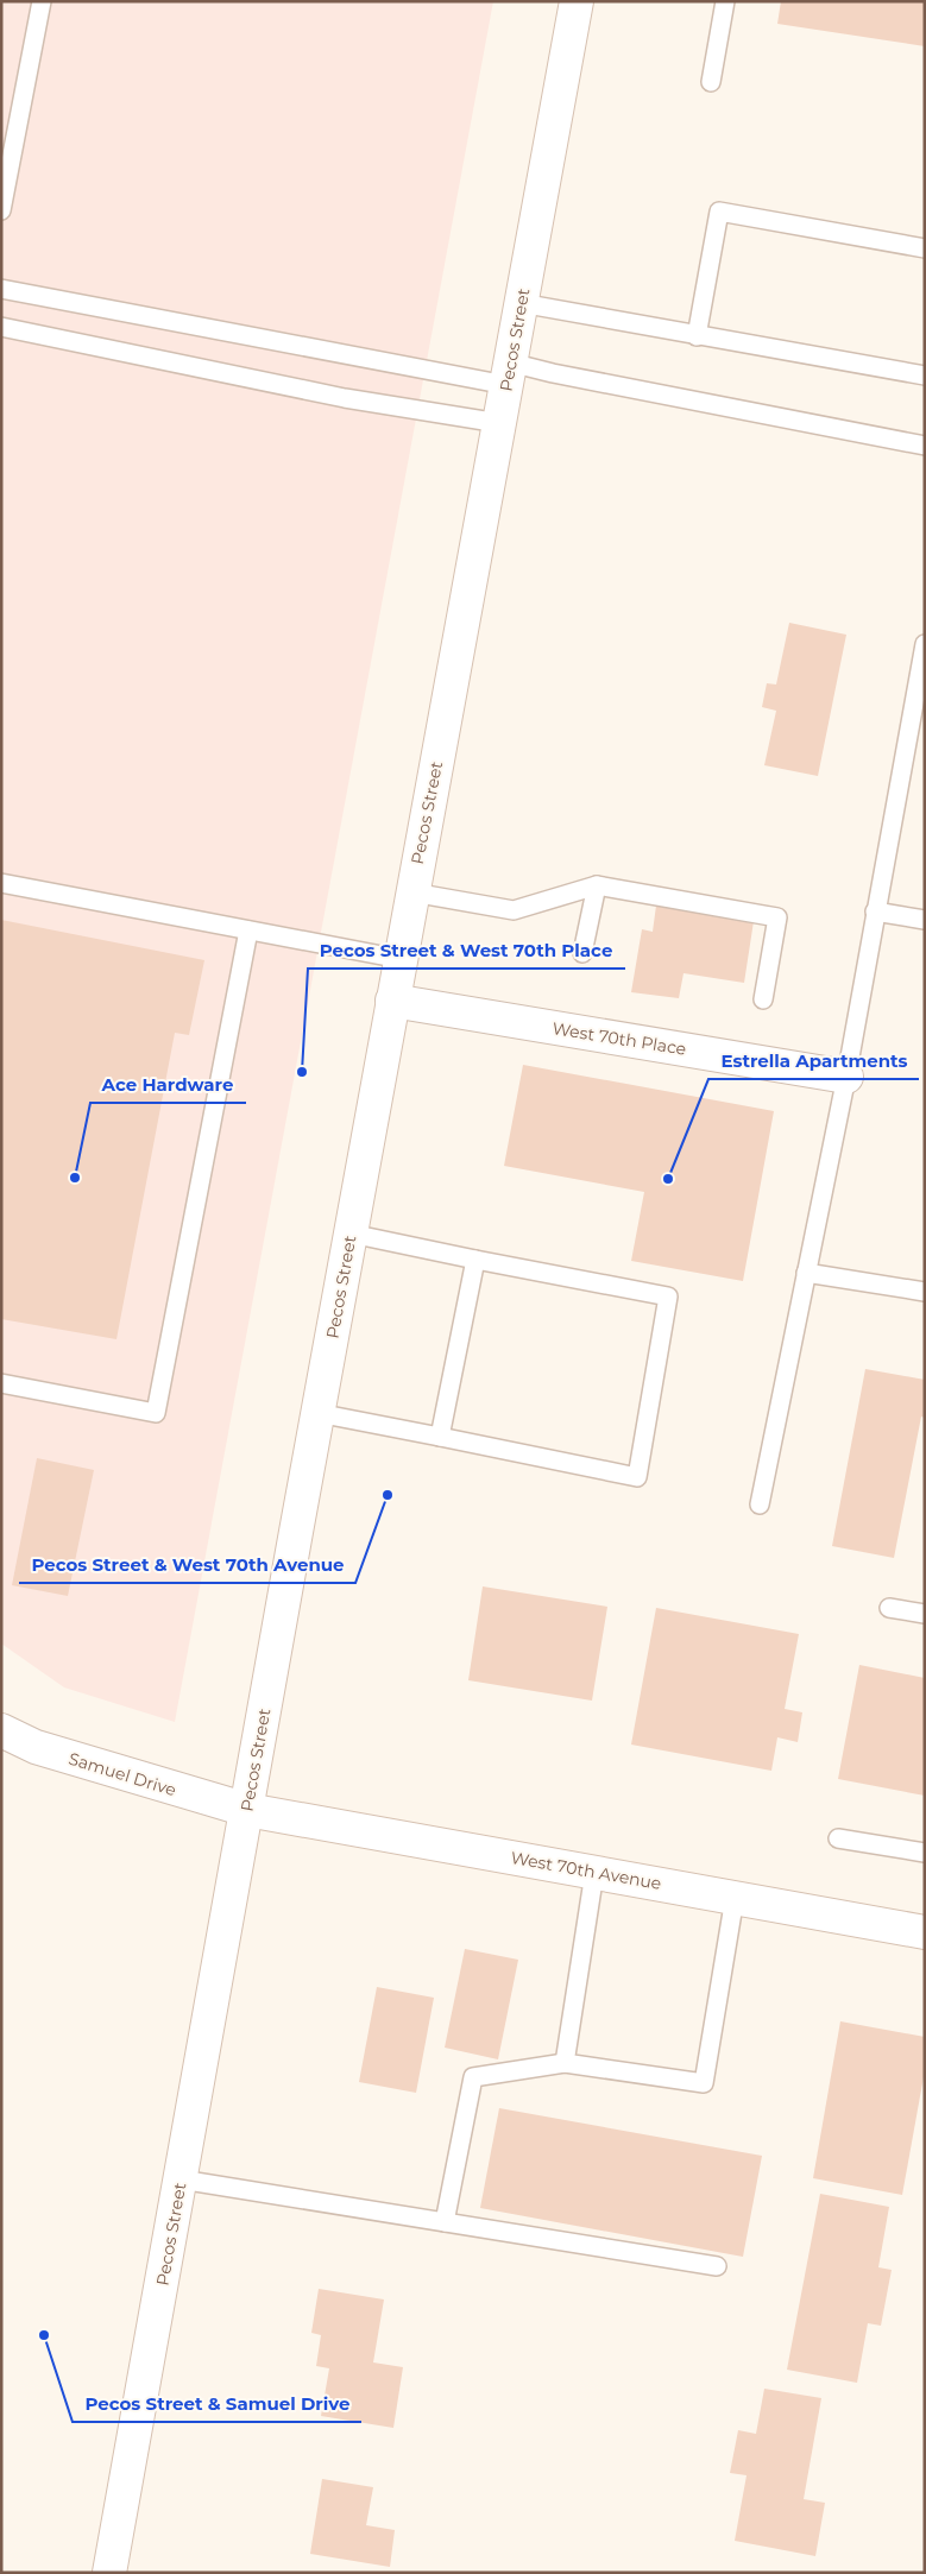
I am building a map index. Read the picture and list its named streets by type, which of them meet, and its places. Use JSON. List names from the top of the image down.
{
  "streets": {
    "main road": [
      "Pecos Street",
      "West 70th Place",
      "Samuel Drive",
      "West 70th Avenue"
    ]
  },
  "crossings": [
    ["Pecos Street", "West 70th Place"],
    ["Pecos Street", "Samuel Drive"],
    ["Pecos Street", "West 70th Avenue"],
    ["Samuel Drive", "West 70th Avenue"]
  ],
  "places": [
    "Pecos Street & West 70th Place",
    "Ace Hardware",
    "Estrella Apartments",
    "Pecos Street & West 70th Avenue",
    "Pecos Street & Samuel Drive"
  ]
}
